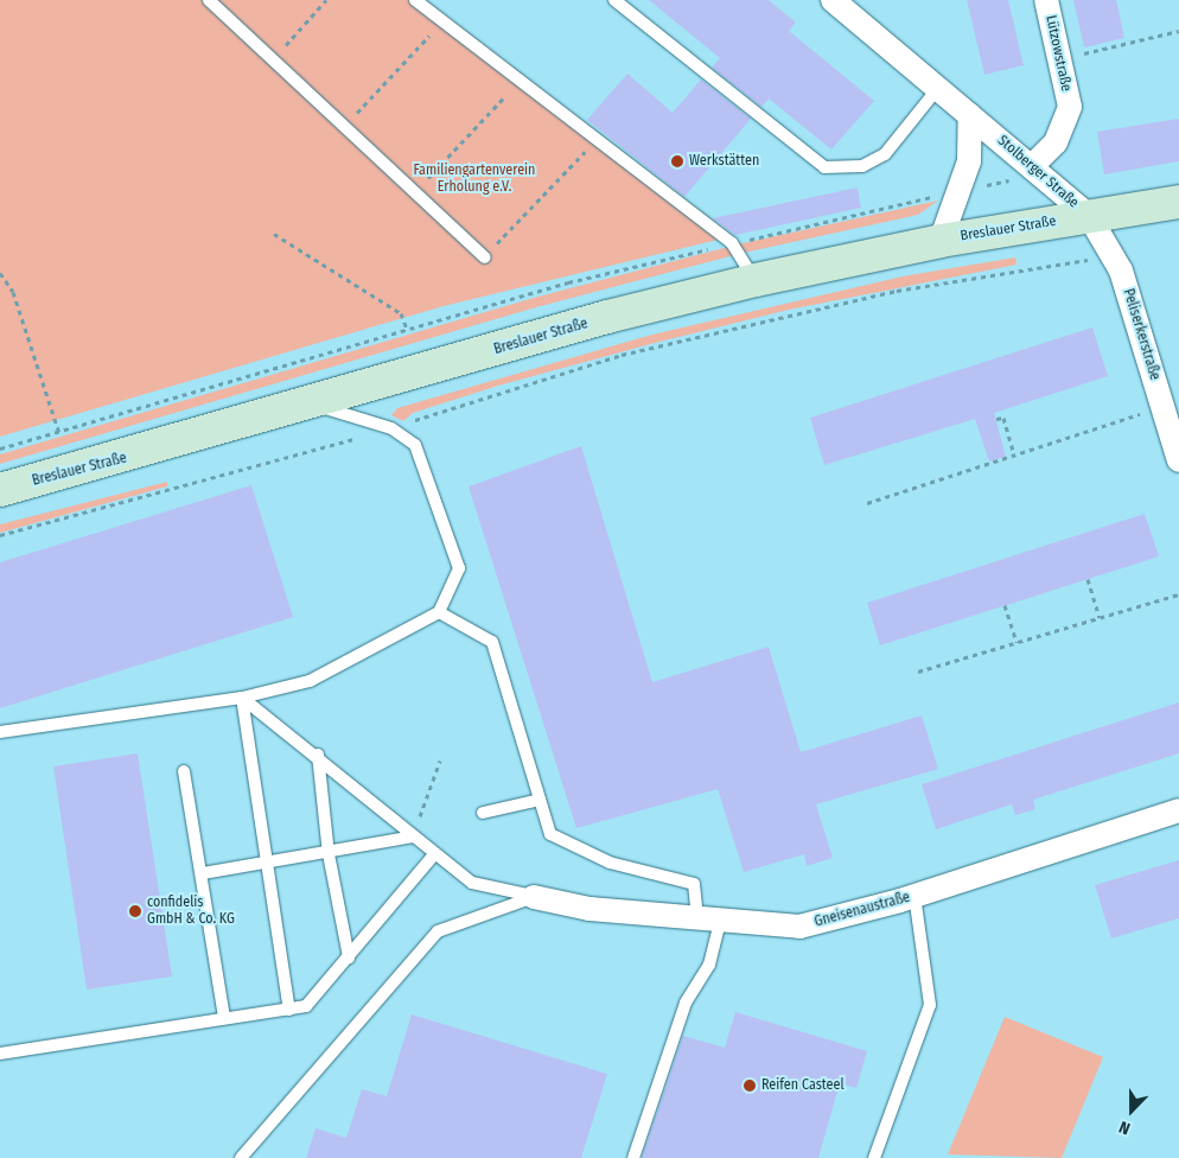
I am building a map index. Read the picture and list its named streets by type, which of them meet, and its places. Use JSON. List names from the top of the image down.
{
  "streets": {
    "main road": ["Stolberger Straße", "Breslauer Straße"],
    "street": ["Lützowstraße", "Peliserkerstraße", "Gneisenaustraße"]
  },
  "crossings": [
    ["Lützowstraße", "Stolberger Straße"],
    ["Stolberger Straße", "Breslauer Straße"],
    ["Stolberger Straße", "Peliserkerstraße"],
    ["Breslauer Straße", "Peliserkerstraße"]
  ],
  "parks": ["Familiengartenverein Erholung e.V."],
  "places": ["Werkstätten", "confidelis GmbH & Co. KG", "Reifen Casteel"],
  "north": "bottom"
}
